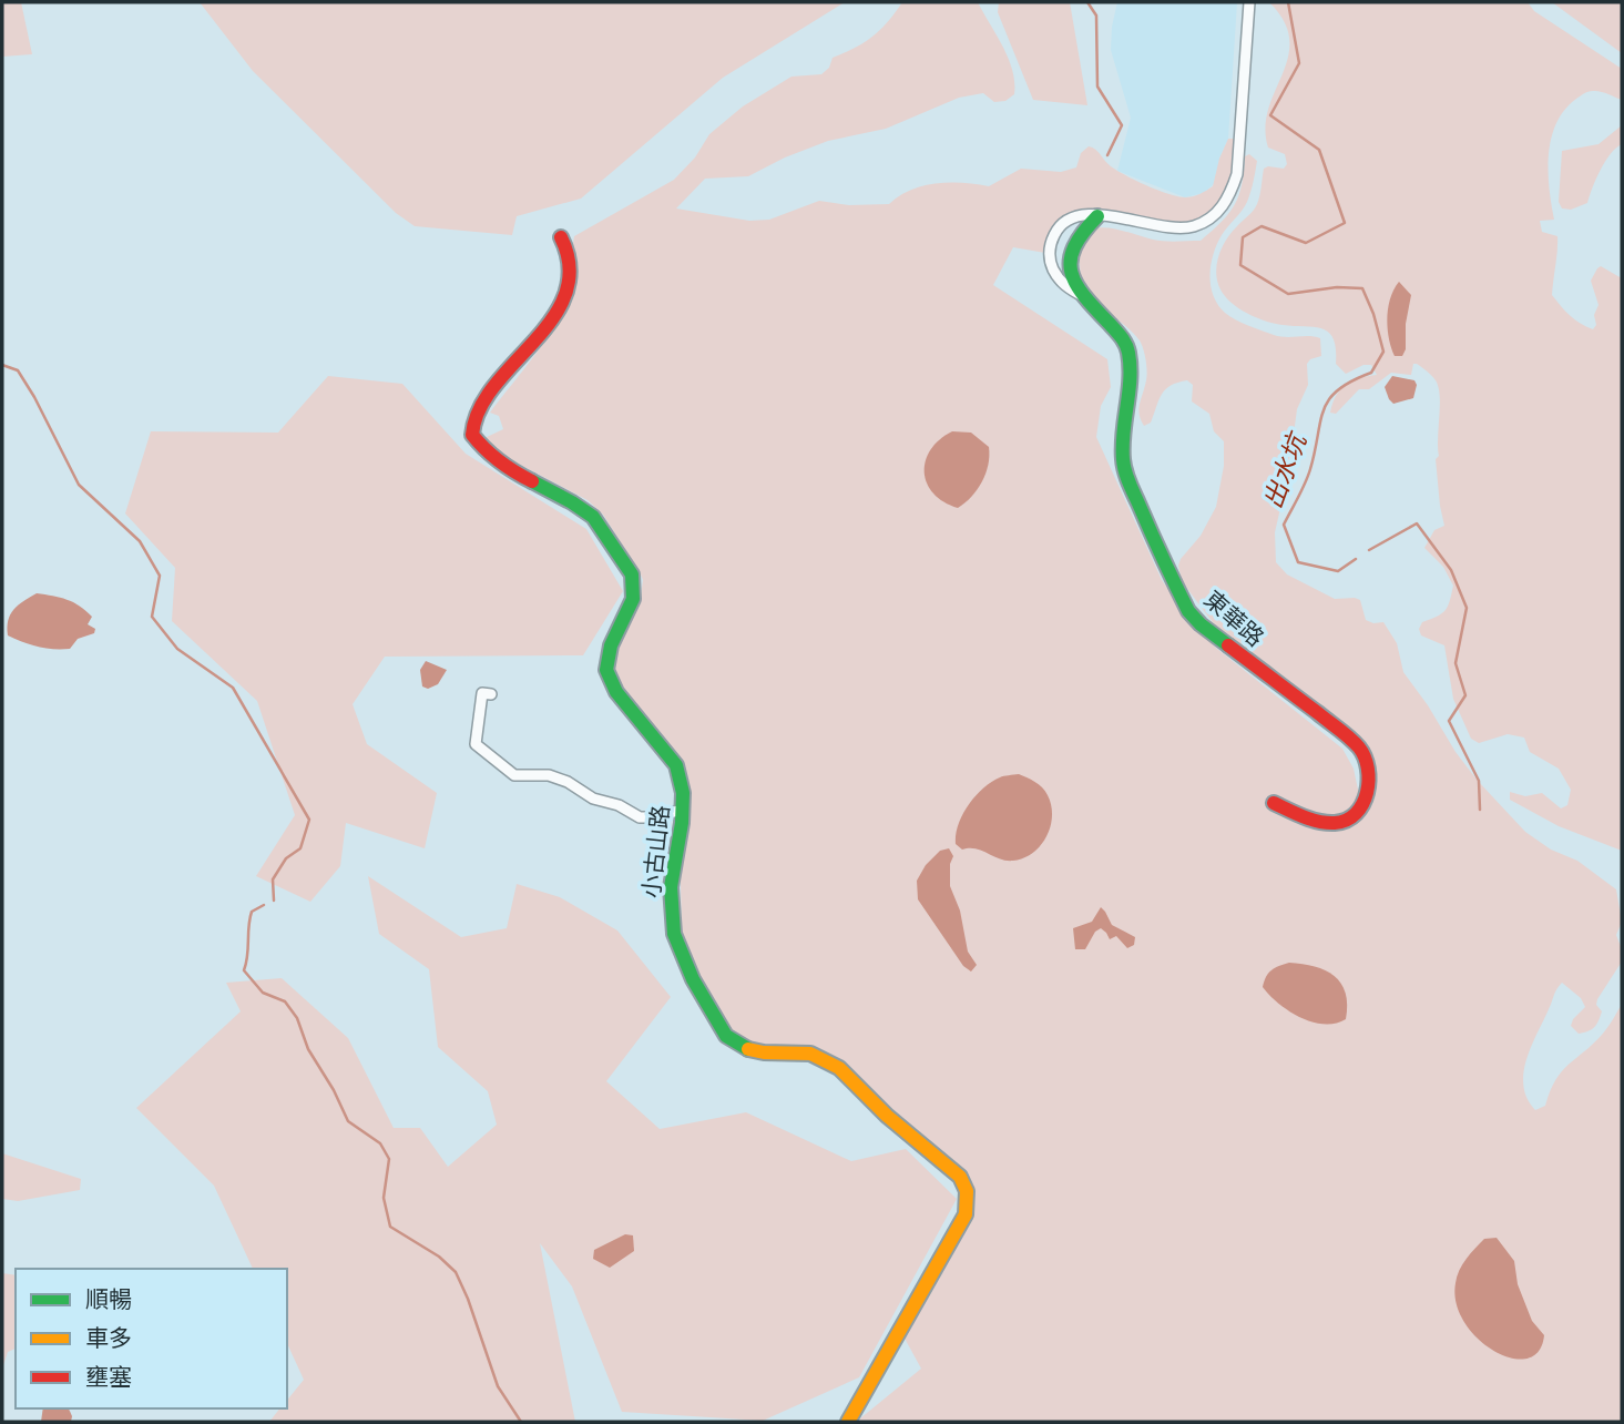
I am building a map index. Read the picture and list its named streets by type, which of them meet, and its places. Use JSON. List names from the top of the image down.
{
  "streets": {
    "street": ["東華路", "小古山路"]
  },
  "water": ["出水坑"],
  "legend": ["順暢", "車多", "壅塞"]
}
